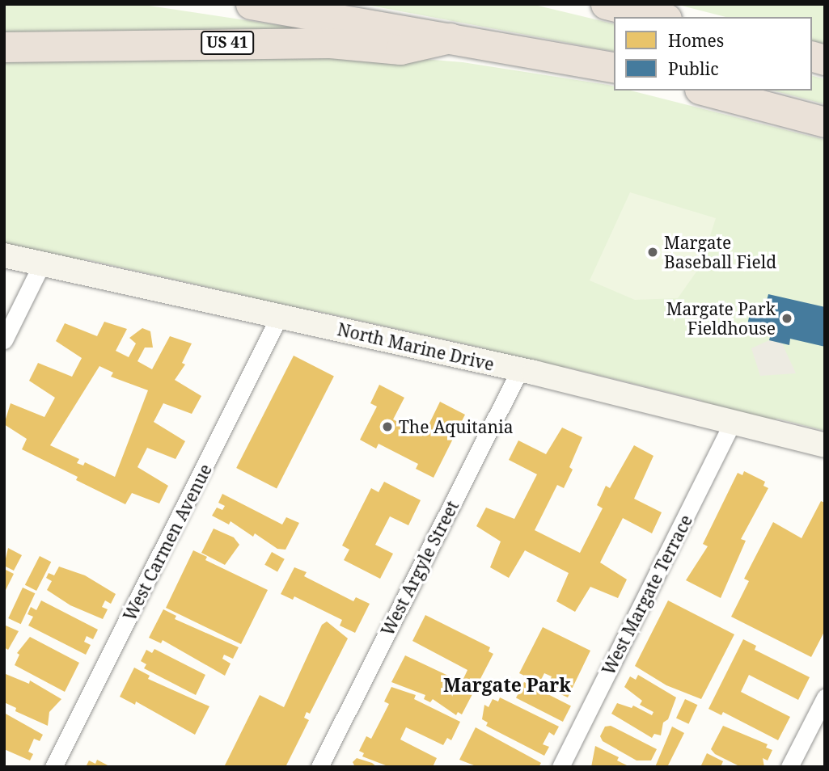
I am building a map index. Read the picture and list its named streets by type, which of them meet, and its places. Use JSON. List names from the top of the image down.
{
  "streets": {
    "highway": ["US 41"],
    "street": [
      "North Marine Drive",
      "West Carmen Avenue",
      "West Argyle Street",
      "West Margate Terrace"
    ]
  },
  "crossings": [
    ["North Marine Drive", "West Carmen Avenue"],
    ["North Marine Drive", "West Argyle Street"],
    ["North Marine Drive", "West Margate Terrace"]
  ],
  "districts": ["Margate Park"],
  "places": ["Margate Baseball Field", "Margate Park Fieldhouse", "The Aquitania"],
  "legend": ["Homes", "Public"]
}
